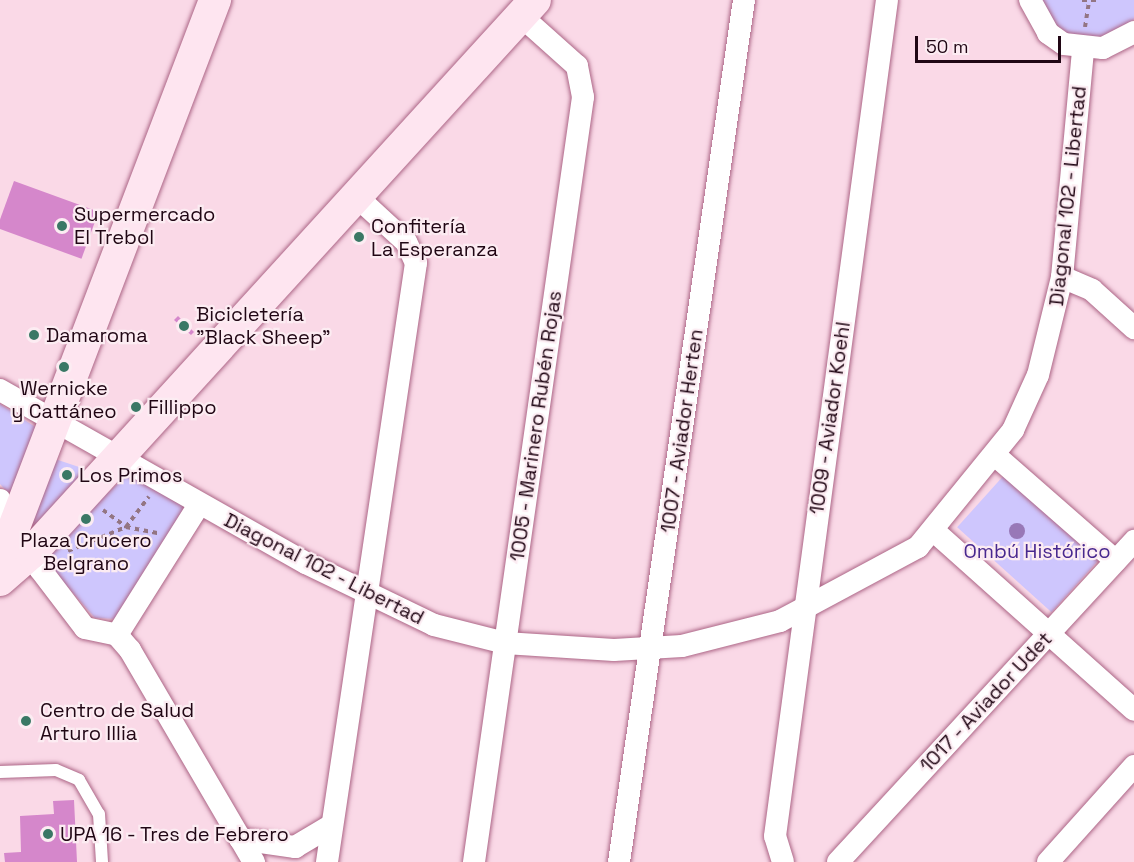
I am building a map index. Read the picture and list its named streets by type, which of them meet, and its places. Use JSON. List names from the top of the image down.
{
  "streets": {
    "street": [
      "Diagonal 102 - Libertad",
      "1009 - Aviador Koehl",
      "1005 - Marinero Rubén Rojas",
      "1007 - Aviador Herten",
      "1017 - Aviador Udet"
    ]
  },
  "crossings": [
    ["Diagonal 102 - Libertad", "1009 - Aviador Koehl"],
    ["Diagonal 102 - Libertad", "1005 - Marinero Rubén Rojas"],
    ["Diagonal 102 - Libertad", "1007 - Aviador Herten"]
  ],
  "parks": ["Ombú Histórico"],
  "places": [
    "Supermercado El Trebol",
    "Confitería La Esperanza",
    "Bicicletería \"Black Sheep\"",
    "Damaroma",
    "Wernicke y Cattáneo",
    "Fillippo",
    "Los Primos",
    "Plaza Crucero Belgrano",
    "Centro de Salud Arturo Illia",
    "UPA 16 - Tres de Febrero"
  ],
  "scale_bar": "50 m"
}
